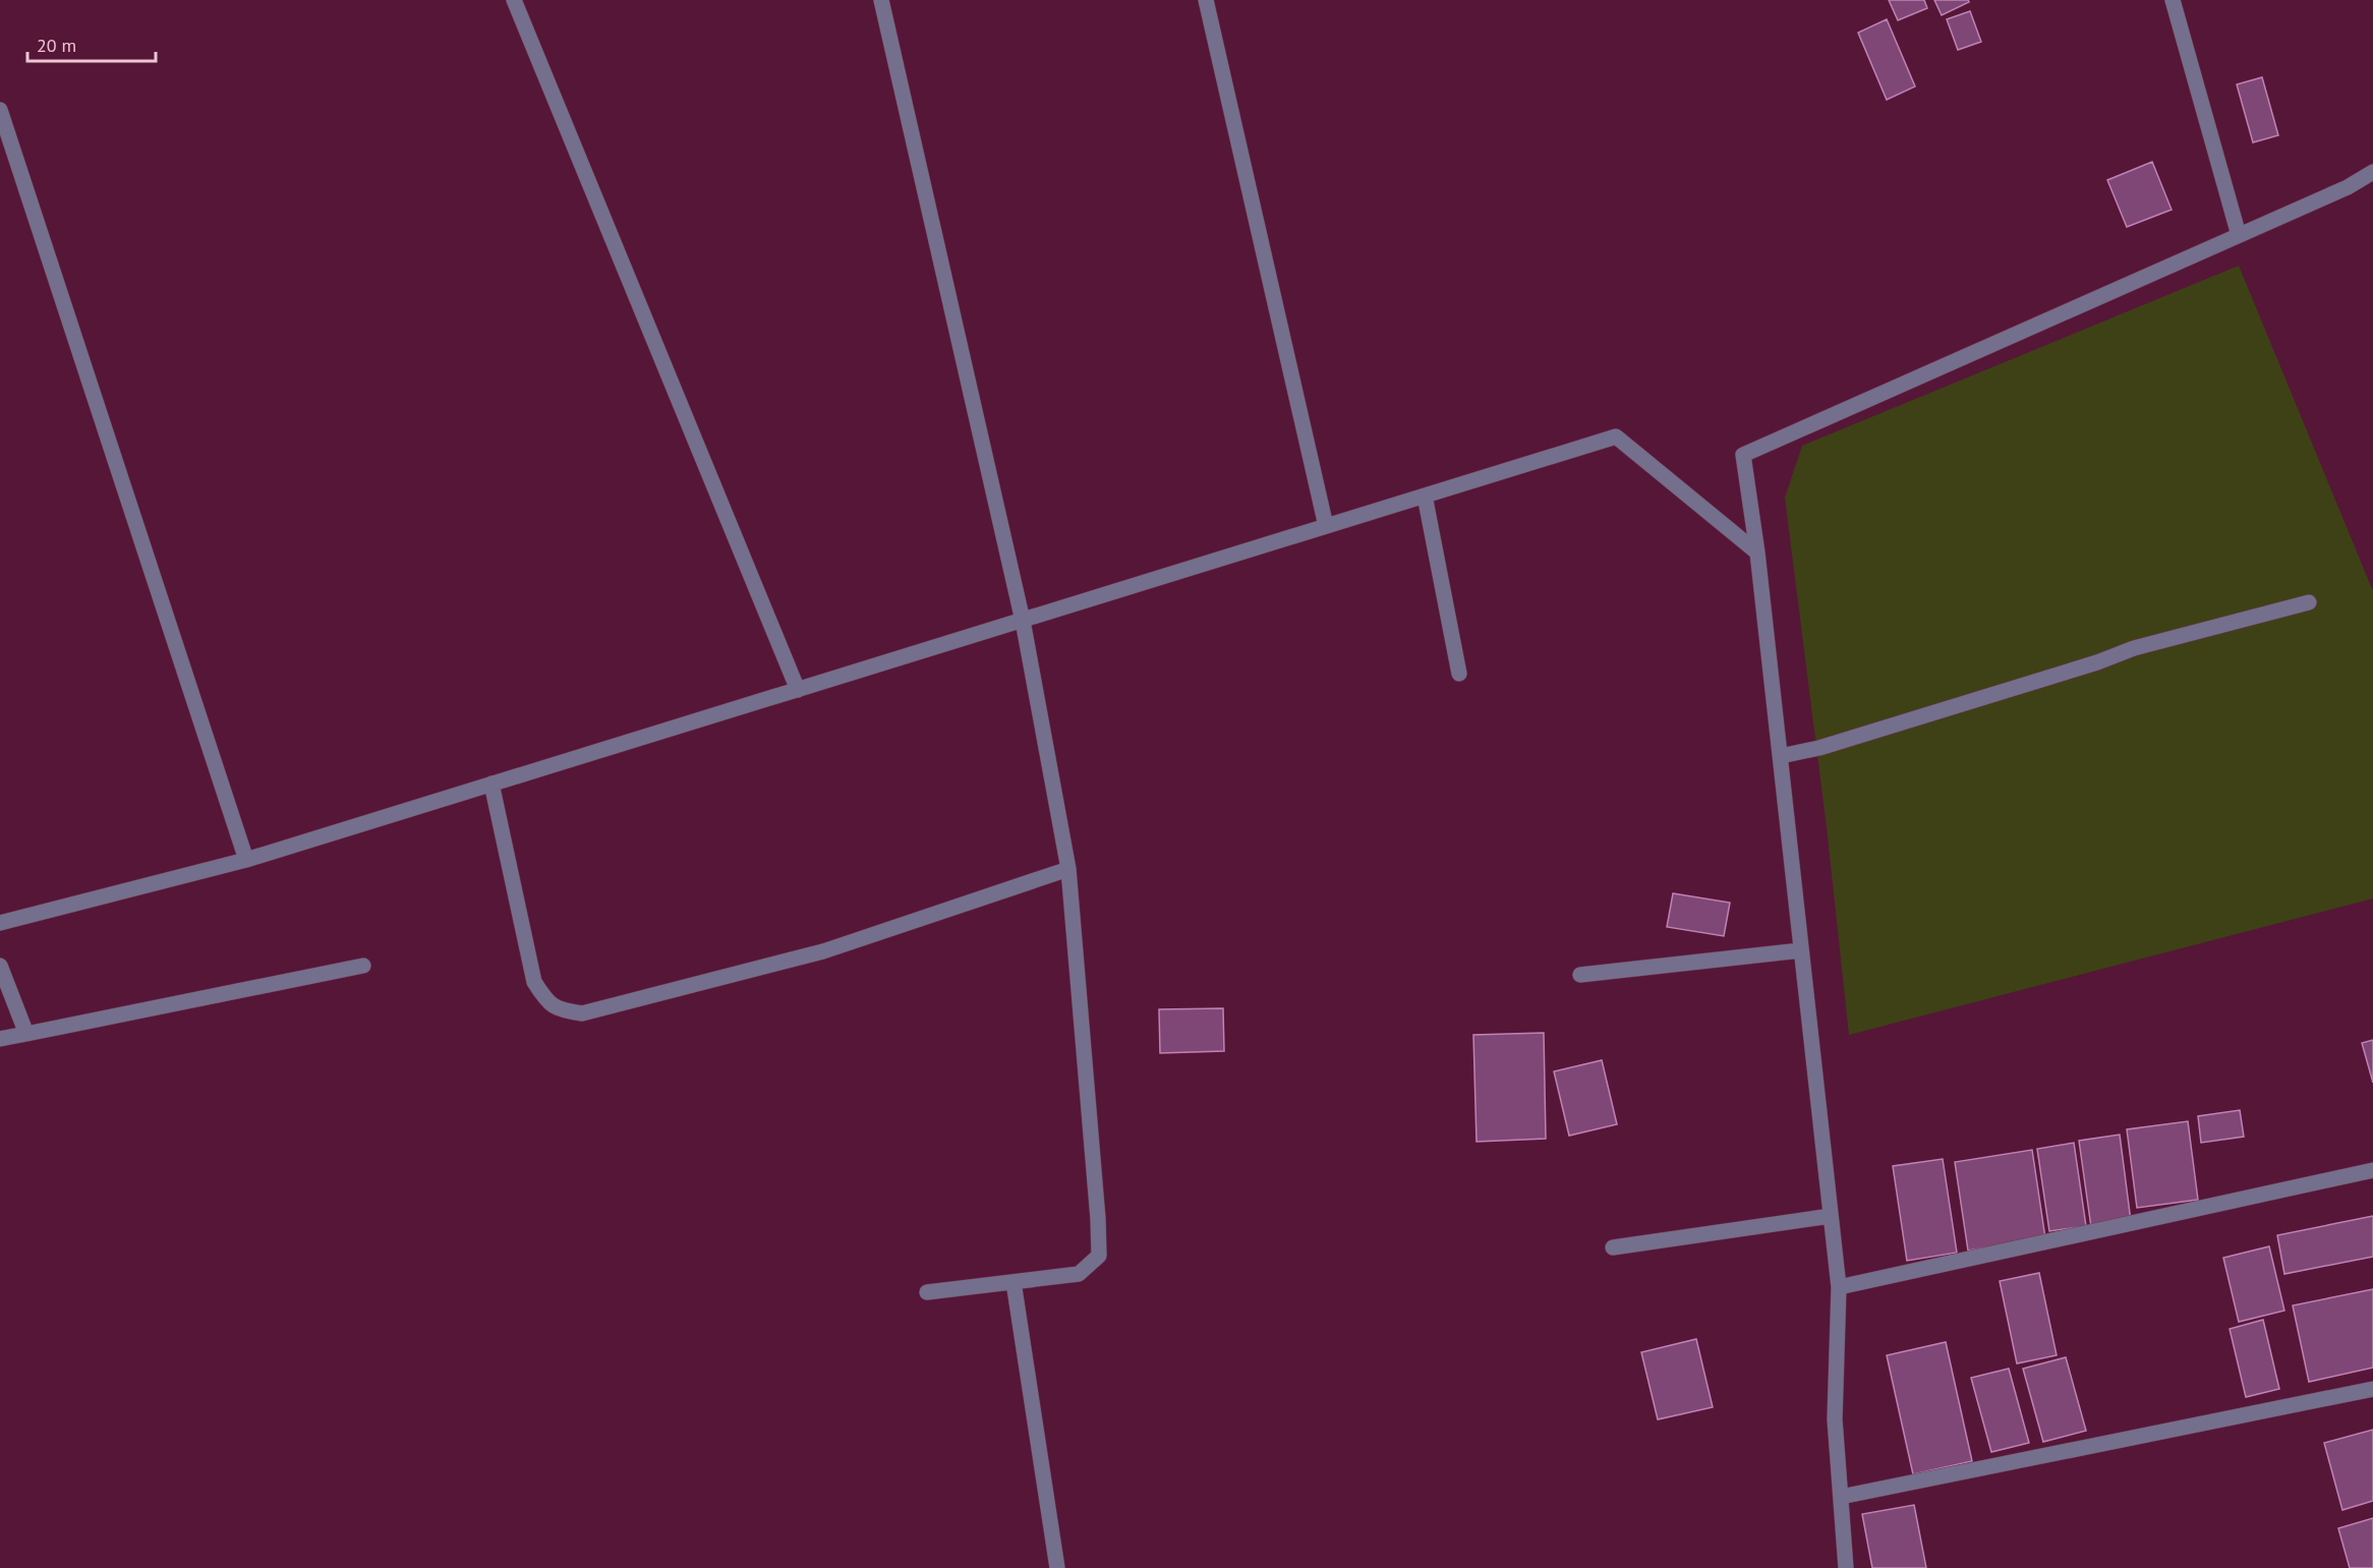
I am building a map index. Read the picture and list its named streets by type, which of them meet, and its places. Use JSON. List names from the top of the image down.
{
  "scale_bar": "20 m"
}
